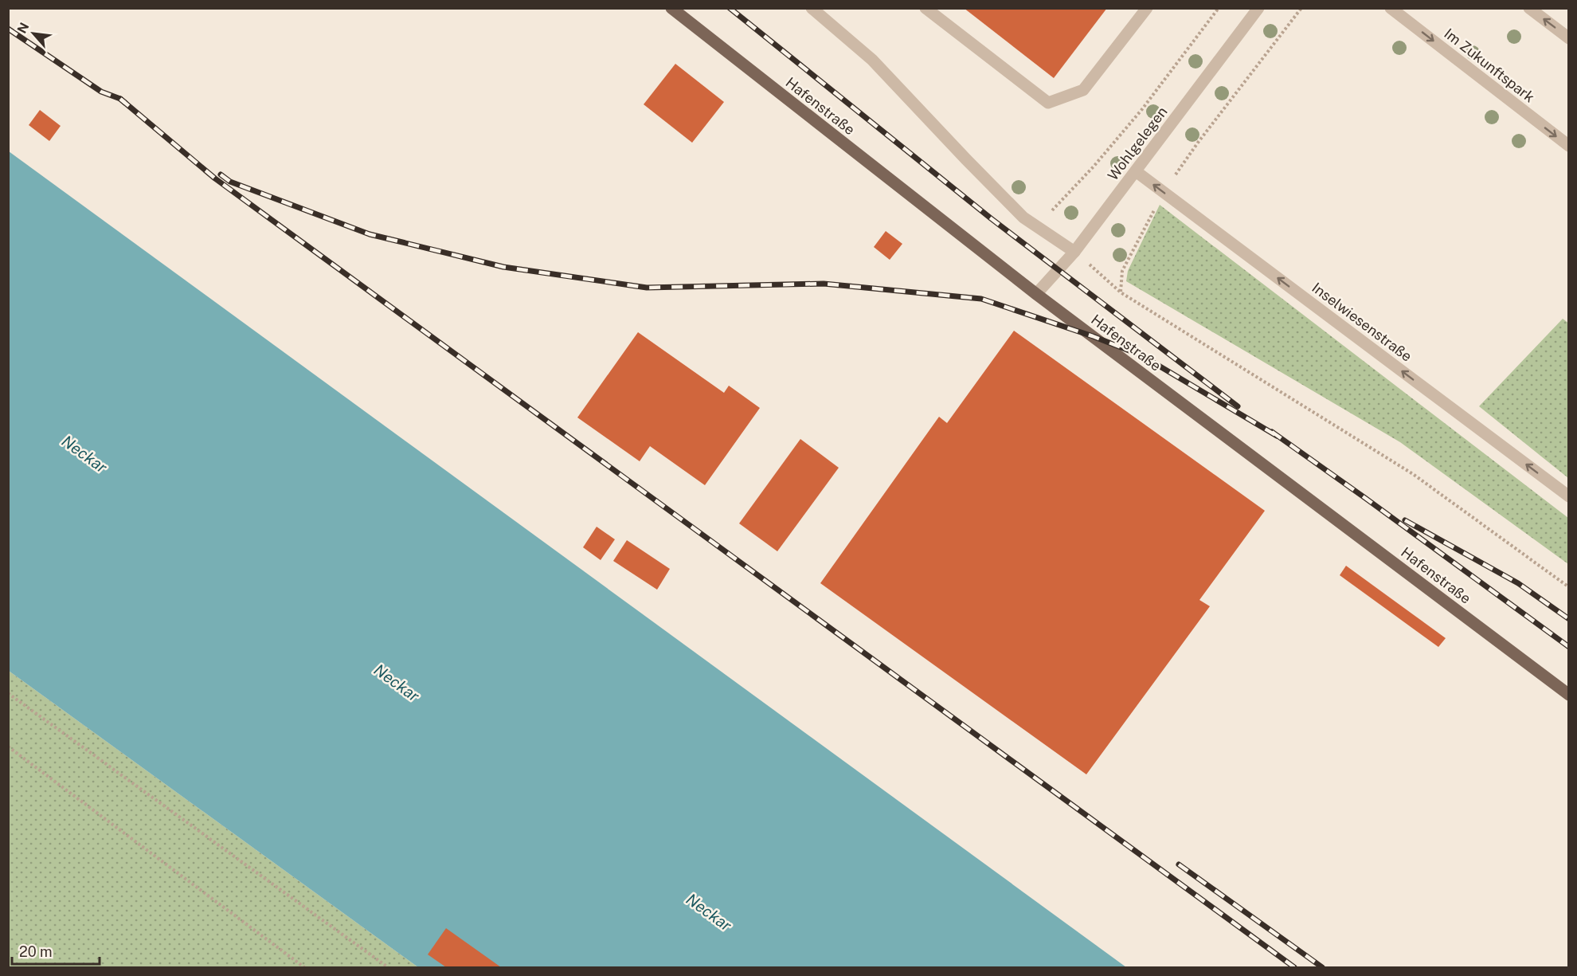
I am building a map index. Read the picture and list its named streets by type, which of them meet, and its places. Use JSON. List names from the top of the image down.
{
  "streets": {
    "main road": ["Hafenstraße"],
    "street": ["Im Zukunftspark", "Wohlgelegen", "Inselwiesenstraße"]
  },
  "crossings": [
    ["Hafenstraße", "Wohlgelegen"],
    ["Wohlgelegen", "Inselwiesenstraße"]
  ],
  "one_way": ["Im Zukunftspark", "Inselwiesenstraße"],
  "water": ["Neckar"],
  "scale_bar": "20 m",
  "north": "top left"
}
